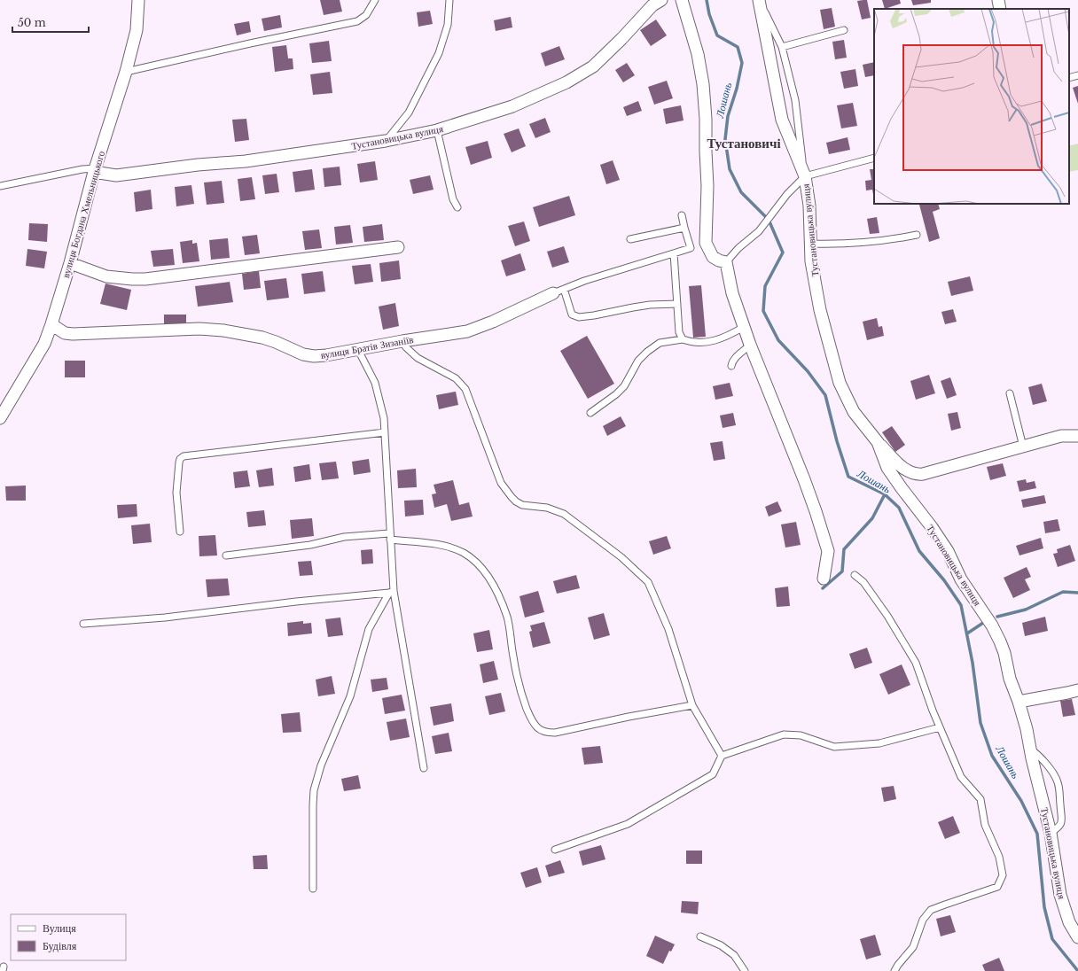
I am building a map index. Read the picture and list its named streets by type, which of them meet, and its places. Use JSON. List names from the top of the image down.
{
  "streets": {
    "street": ["Тустановицька вулиця", "вулиця Богдана Хмельницького", "вулиця Братів Зизаніїв"]
  },
  "crossings": [
    ["Тустановицька вулиця", "вулиця Богдана Хмельницького"],
    ["вулиця Богдана Хмельницького", "вулиця Братів Зизаніїв"]
  ],
  "districts": ["Тустановичі"],
  "water": ["Лошань"],
  "legend": ["Вулиця", "Будівля"],
  "scale_bar": "50 m"
}
